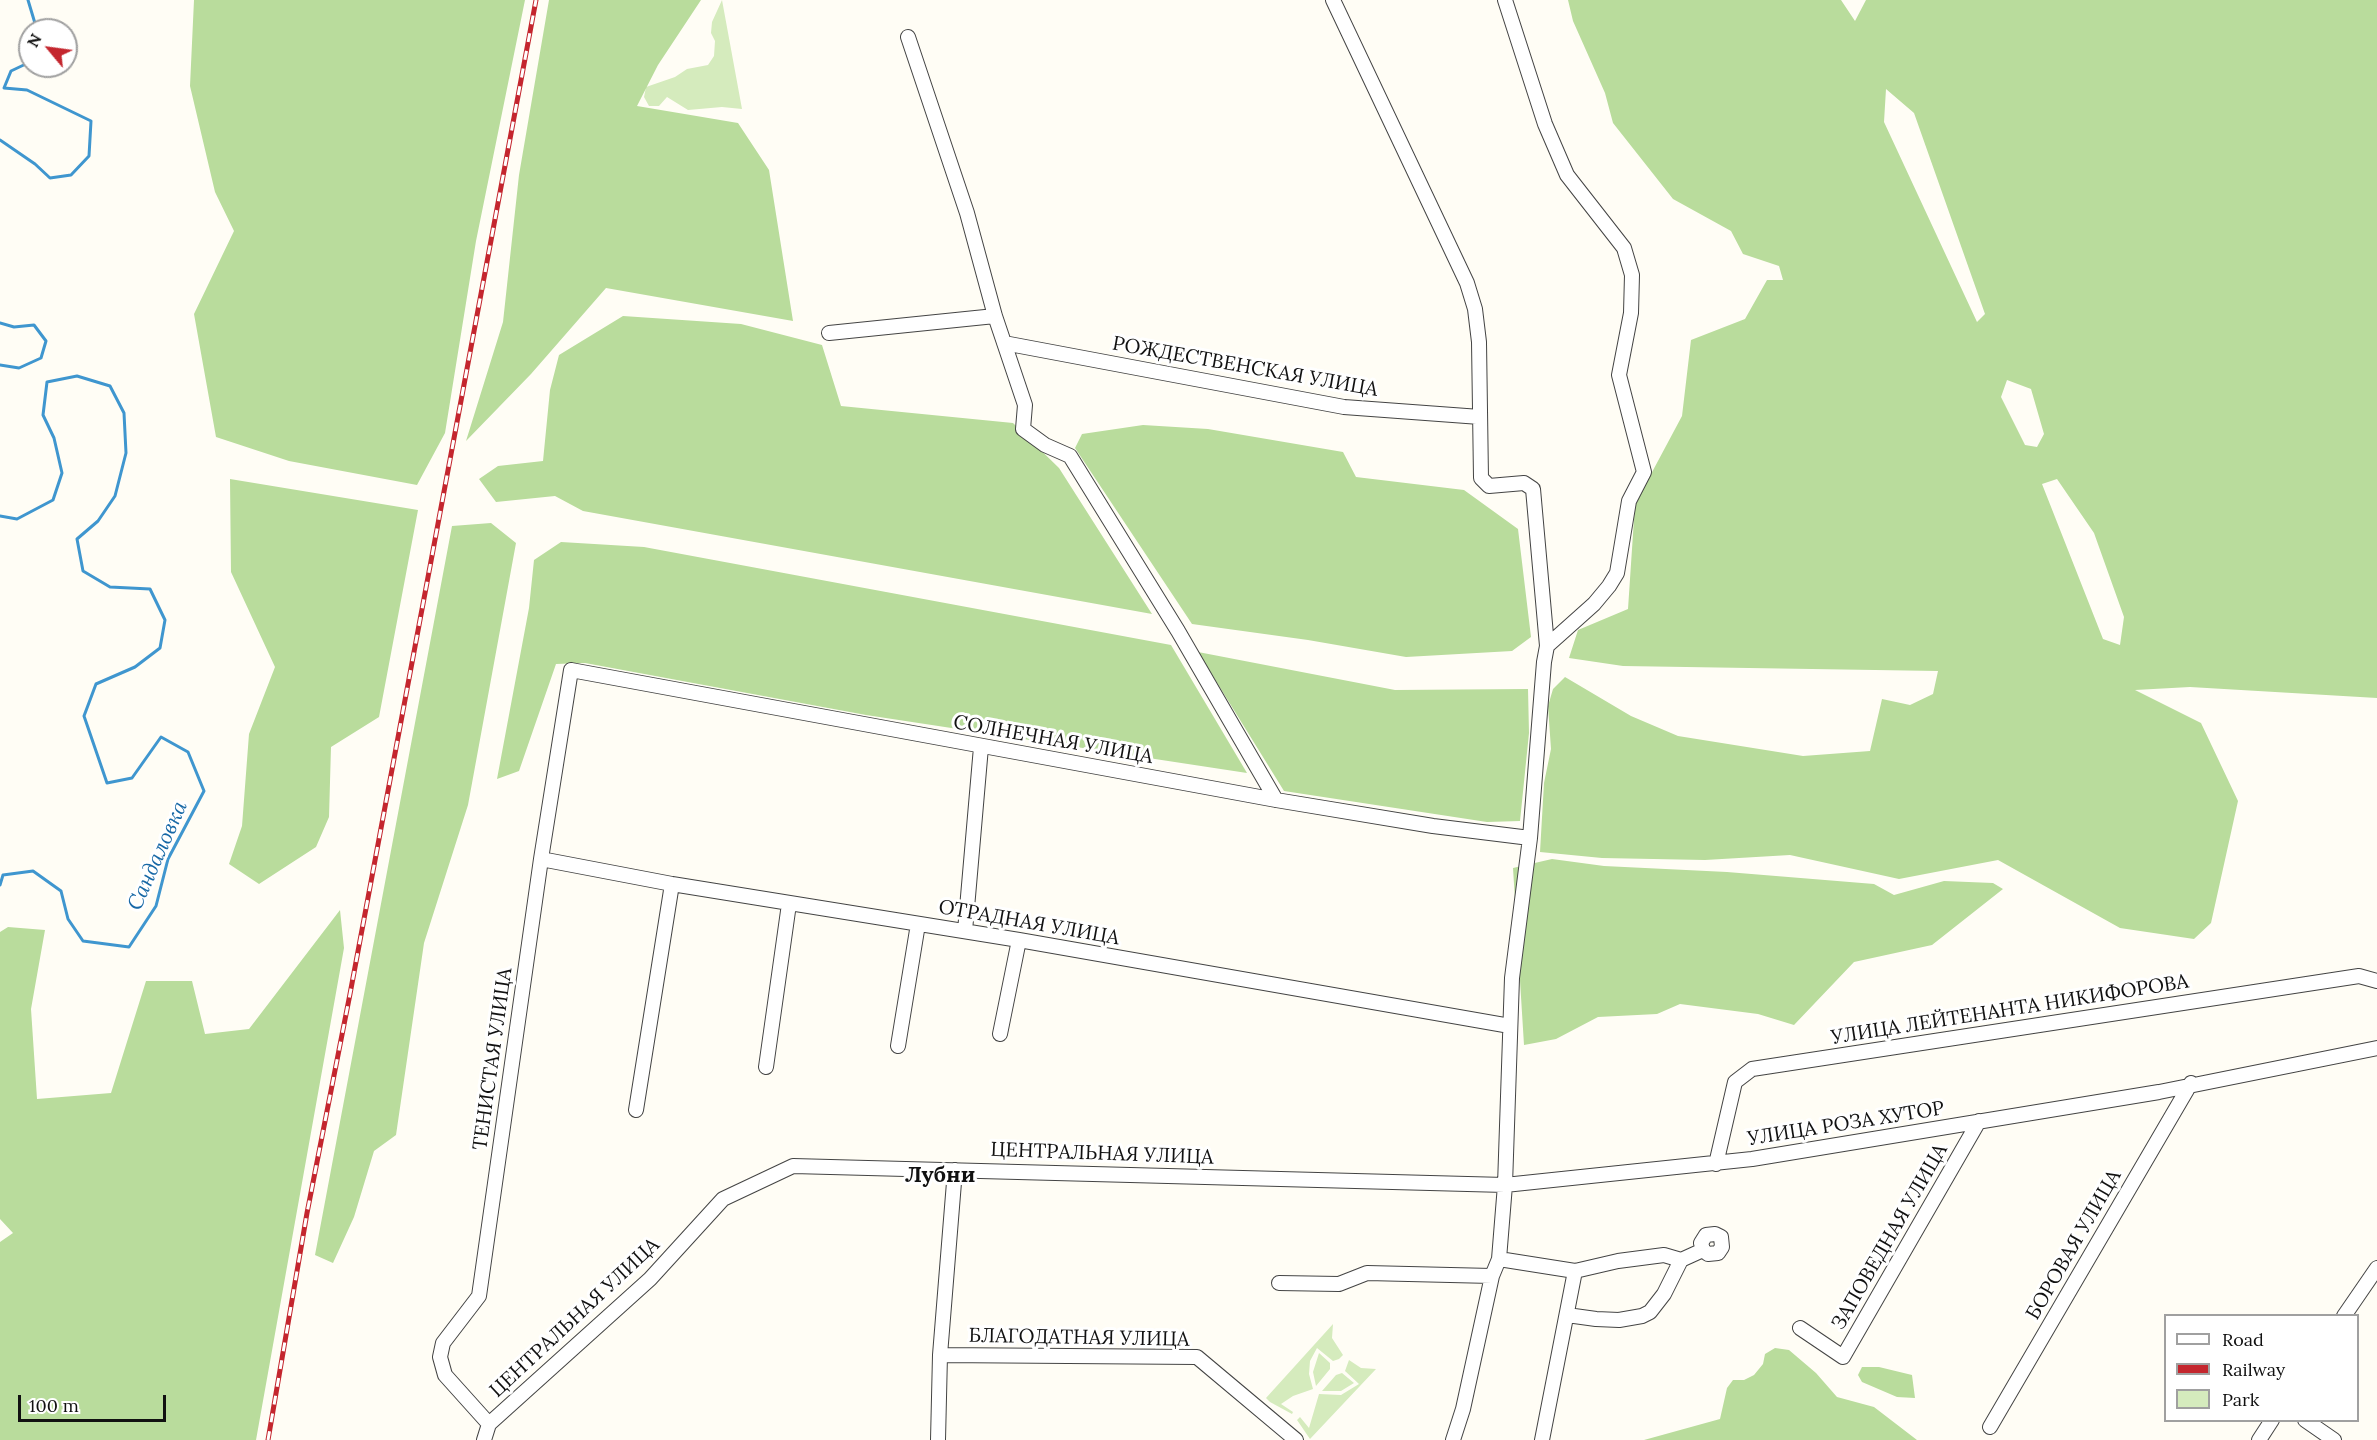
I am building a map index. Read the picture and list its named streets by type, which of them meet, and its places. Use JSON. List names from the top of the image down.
{
  "streets": {
    "street": [
      "РОЖДЕСТВЕНСКАЯ УЛИЦА",
      "СОЛНЕЧНАЯ УЛИЦА",
      "ОТРАДНАЯ УЛИЦА",
      "УЛИЦА ЛЕЙТЕНАНТА НИКИФОРОВА",
      "ТЕНИСТАЯ УЛИЦА",
      "УЛИЦА РОЗА ХУТОР",
      "ЦЕНТРАЛЬНАЯ УЛИЦА",
      "ЗАПОВЕДНАЯ УЛИЦА",
      "БОРОВАЯ УЛИЦА",
      "БЛАГОДАТНАЯ УЛИЦА"
    ]
  },
  "crossings": [
    ["СОЛНЕЧНАЯ УЛИЦА", "ТЕНИСТАЯ УЛИЦА"],
    ["ОТРАДНАЯ УЛИЦА", "ТЕНИСТАЯ УЛИЦА"],
    ["УЛИЦА ЛЕЙТЕНАНТА НИКИФОРОВА", "УЛИЦА РОЗА ХУТОР"],
    ["ТЕНИСТАЯ УЛИЦА", "ЦЕНТРАЛЬНАЯ УЛИЦА"],
    ["УЛИЦА РОЗА ХУТОР", "ЦЕНТРАЛЬНАЯ УЛИЦА"],
    ["УЛИЦА РОЗА ХУТОР", "ЗАПОВЕДНАЯ УЛИЦА"],
    ["УЛИЦА РОЗА ХУТОР", "БОРОВАЯ УЛИЦА"]
  ],
  "districts": ["Лубни"],
  "water": ["Сандаловка"],
  "legend": ["Road", "Railway", "Park"],
  "scale_bar": "100 m",
  "north": "top left"
}
